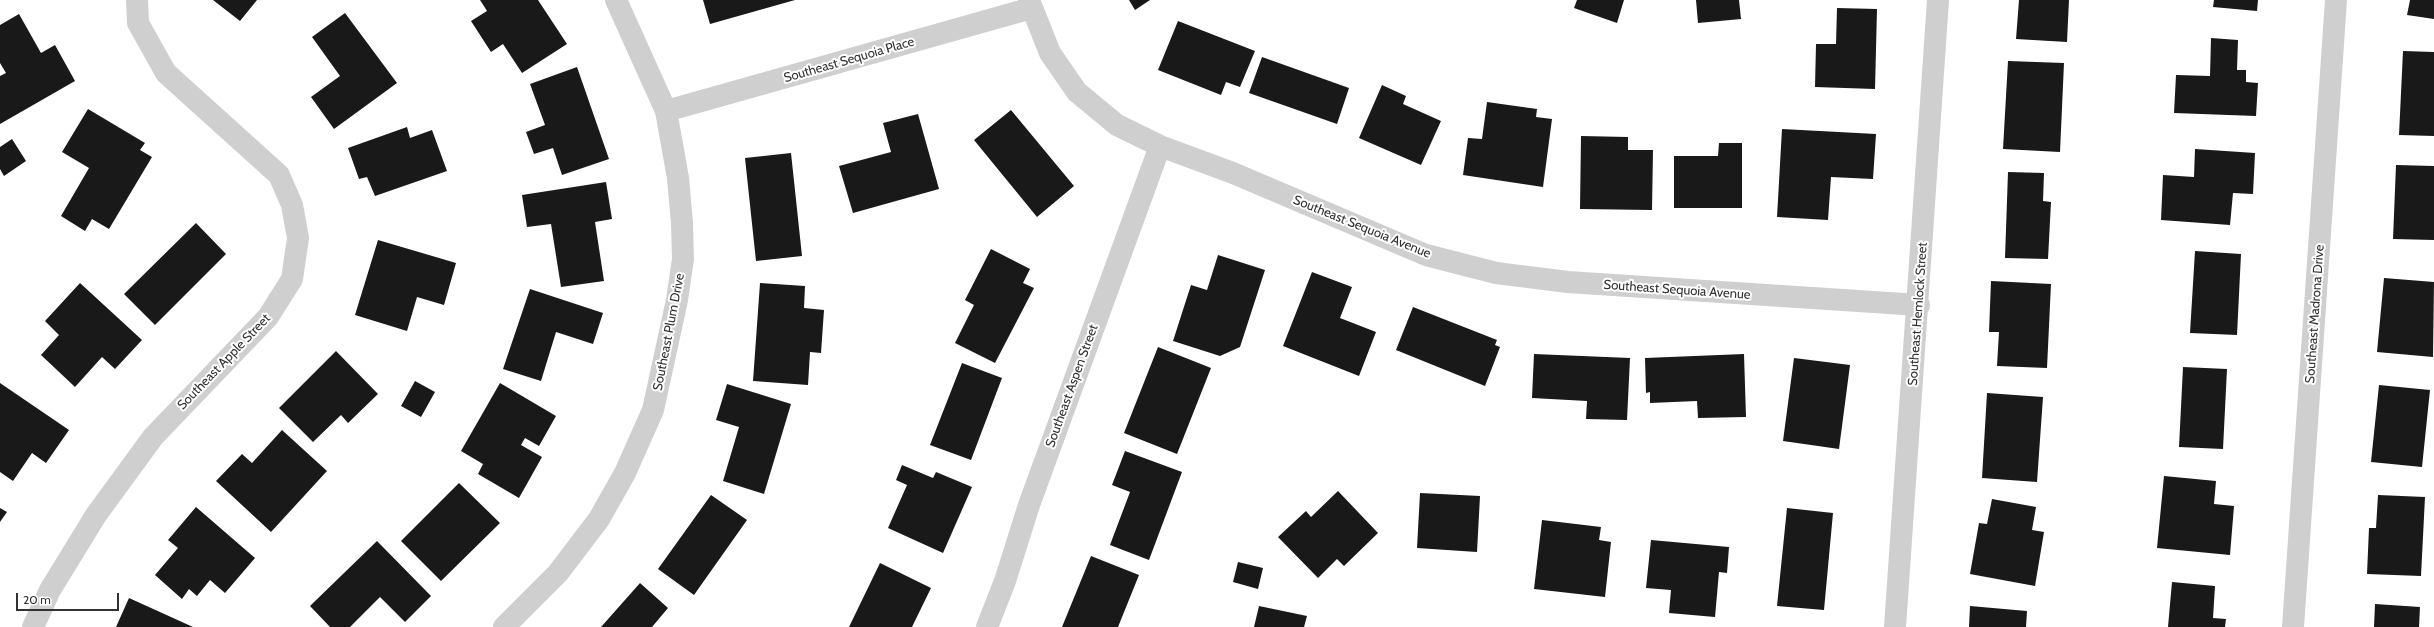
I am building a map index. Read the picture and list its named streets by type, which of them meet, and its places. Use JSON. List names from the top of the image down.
{
  "streets": {
    "street": [
      "Southeast Sequoia Place",
      "Southeast Sequoia Avenue",
      "Southeast Hemlock Street",
      "Southeast Madrona Drive",
      "Southeast Plum Drive",
      "Southeast Apple Street",
      "Southeast Aspen Street"
    ]
  },
  "crossings": [
    ["Southeast Sequoia Place", "Southeast Sequoia Avenue"],
    ["Southeast Sequoia Place", "Southeast Plum Drive"],
    ["Southeast Sequoia Avenue", "Southeast Hemlock Street"],
    ["Southeast Sequoia Avenue", "Southeast Aspen Street"]
  ],
  "scale_bar": "20 m"
}
